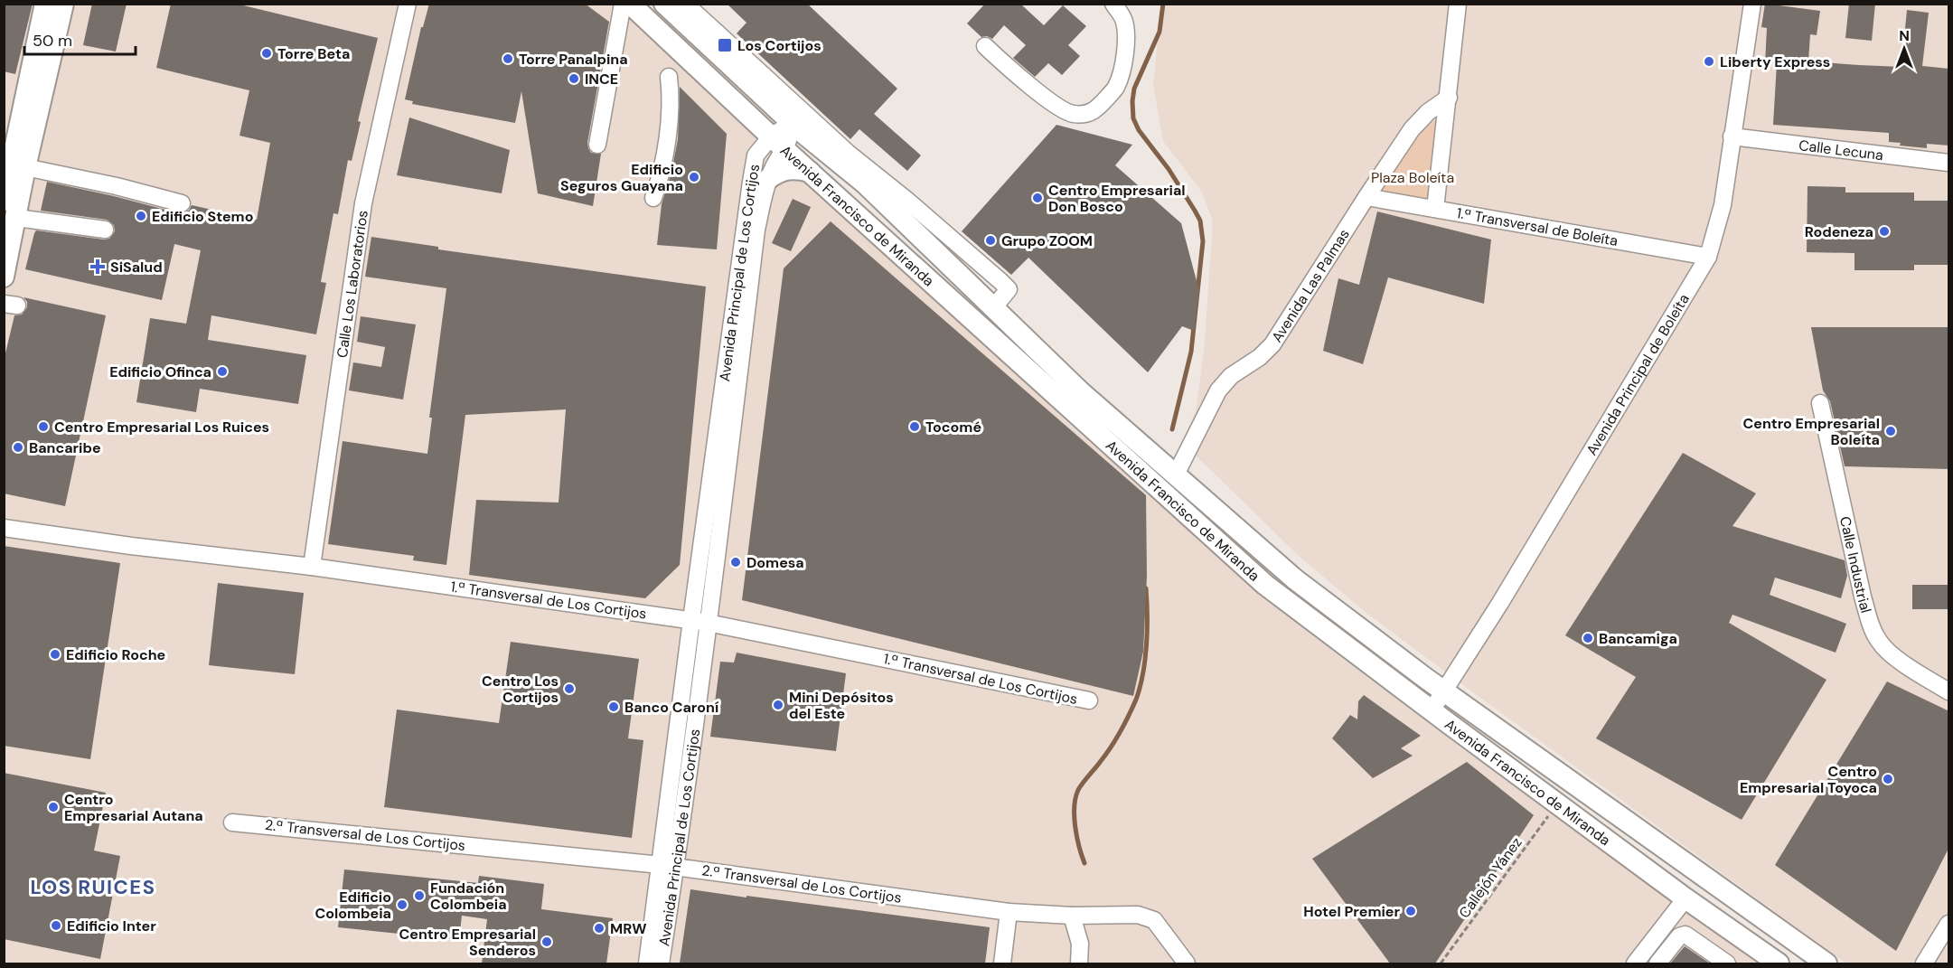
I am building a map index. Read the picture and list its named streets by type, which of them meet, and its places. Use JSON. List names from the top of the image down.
{
  "streets": {
    "main road": ["Avenida Francisco de Miranda"],
    "street": [
      "Calle Lecuna",
      "1.ª Transversal de Boleíta",
      "Avenida Principal de Los Cortijos",
      "Calle Los Laboratorios",
      "Avenida Las Palmas",
      "Avenida Principal de Boleíta",
      "Calle Industrial",
      "1.ª Transversal de Los Cortijos",
      "2.ª Transversal de Los Cortijos"
    ],
    "path": ["Callejón Yánez"]
  },
  "crossings": [
    ["Calle Lecuna", "Avenida Principal de Boleíta"],
    ["Avenida Francisco de Miranda", "Avenida Principal de Los Cortijos"],
    ["Avenida Francisco de Miranda", "Avenida Las Palmas"],
    ["Avenida Francisco de Miranda", "Avenida Principal de Boleíta"],
    ["Avenida Francisco de Miranda", "Callejón Yánez"],
    ["1.ª Transversal de Boleíta", "Avenida Las Palmas"],
    ["1.ª Transversal de Boleíta", "Avenida Principal de Boleíta"],
    ["Avenida Principal de Los Cortijos", "1.ª Transversal de Los Cortijos"],
    ["Avenida Principal de Los Cortijos", "2.ª Transversal de Los Cortijos"],
    ["Calle Los Laboratorios", "1.ª Transversal de Los Cortijos"]
  ],
  "districts": ["LOS RUICES"],
  "parks": ["Plaza Boleíta"],
  "places": {
    "transit": ["Los Cortijos"],
    "other": [
      "Torre Beta",
      "Torre Panalpina",
      "Liberty Express",
      "INCE",
      "Edificio Seguros Guayana",
      "Centro Empresarial Don Bosco",
      "Edificio Stemo",
      "Rodeneza",
      "Grupo ZOOM",
      "Edificio Ofinca",
      "Centro Empresarial Los Ruices",
      "Tocomé",
      "Centro Empresarial Boleíta",
      "Bancaribe",
      "Domesa",
      "Bancamiga",
      "Edificio Roche",
      "Centro Los Cortijos",
      "Mini Depósitos del Este",
      "Banco Caroní",
      "Centro Empresarial Toyoca",
      "Centro Empresarial Autana",
      "Fundación Colombeia",
      "Edificio Colombeia",
      "Hotel Premier",
      "Edificio Inter",
      "MRW",
      "Centro Empresarial Senderos"
    ],
    "health": ["SiSalud"]
  },
  "scale_bar": "50 m",
  "north": "top"
}
